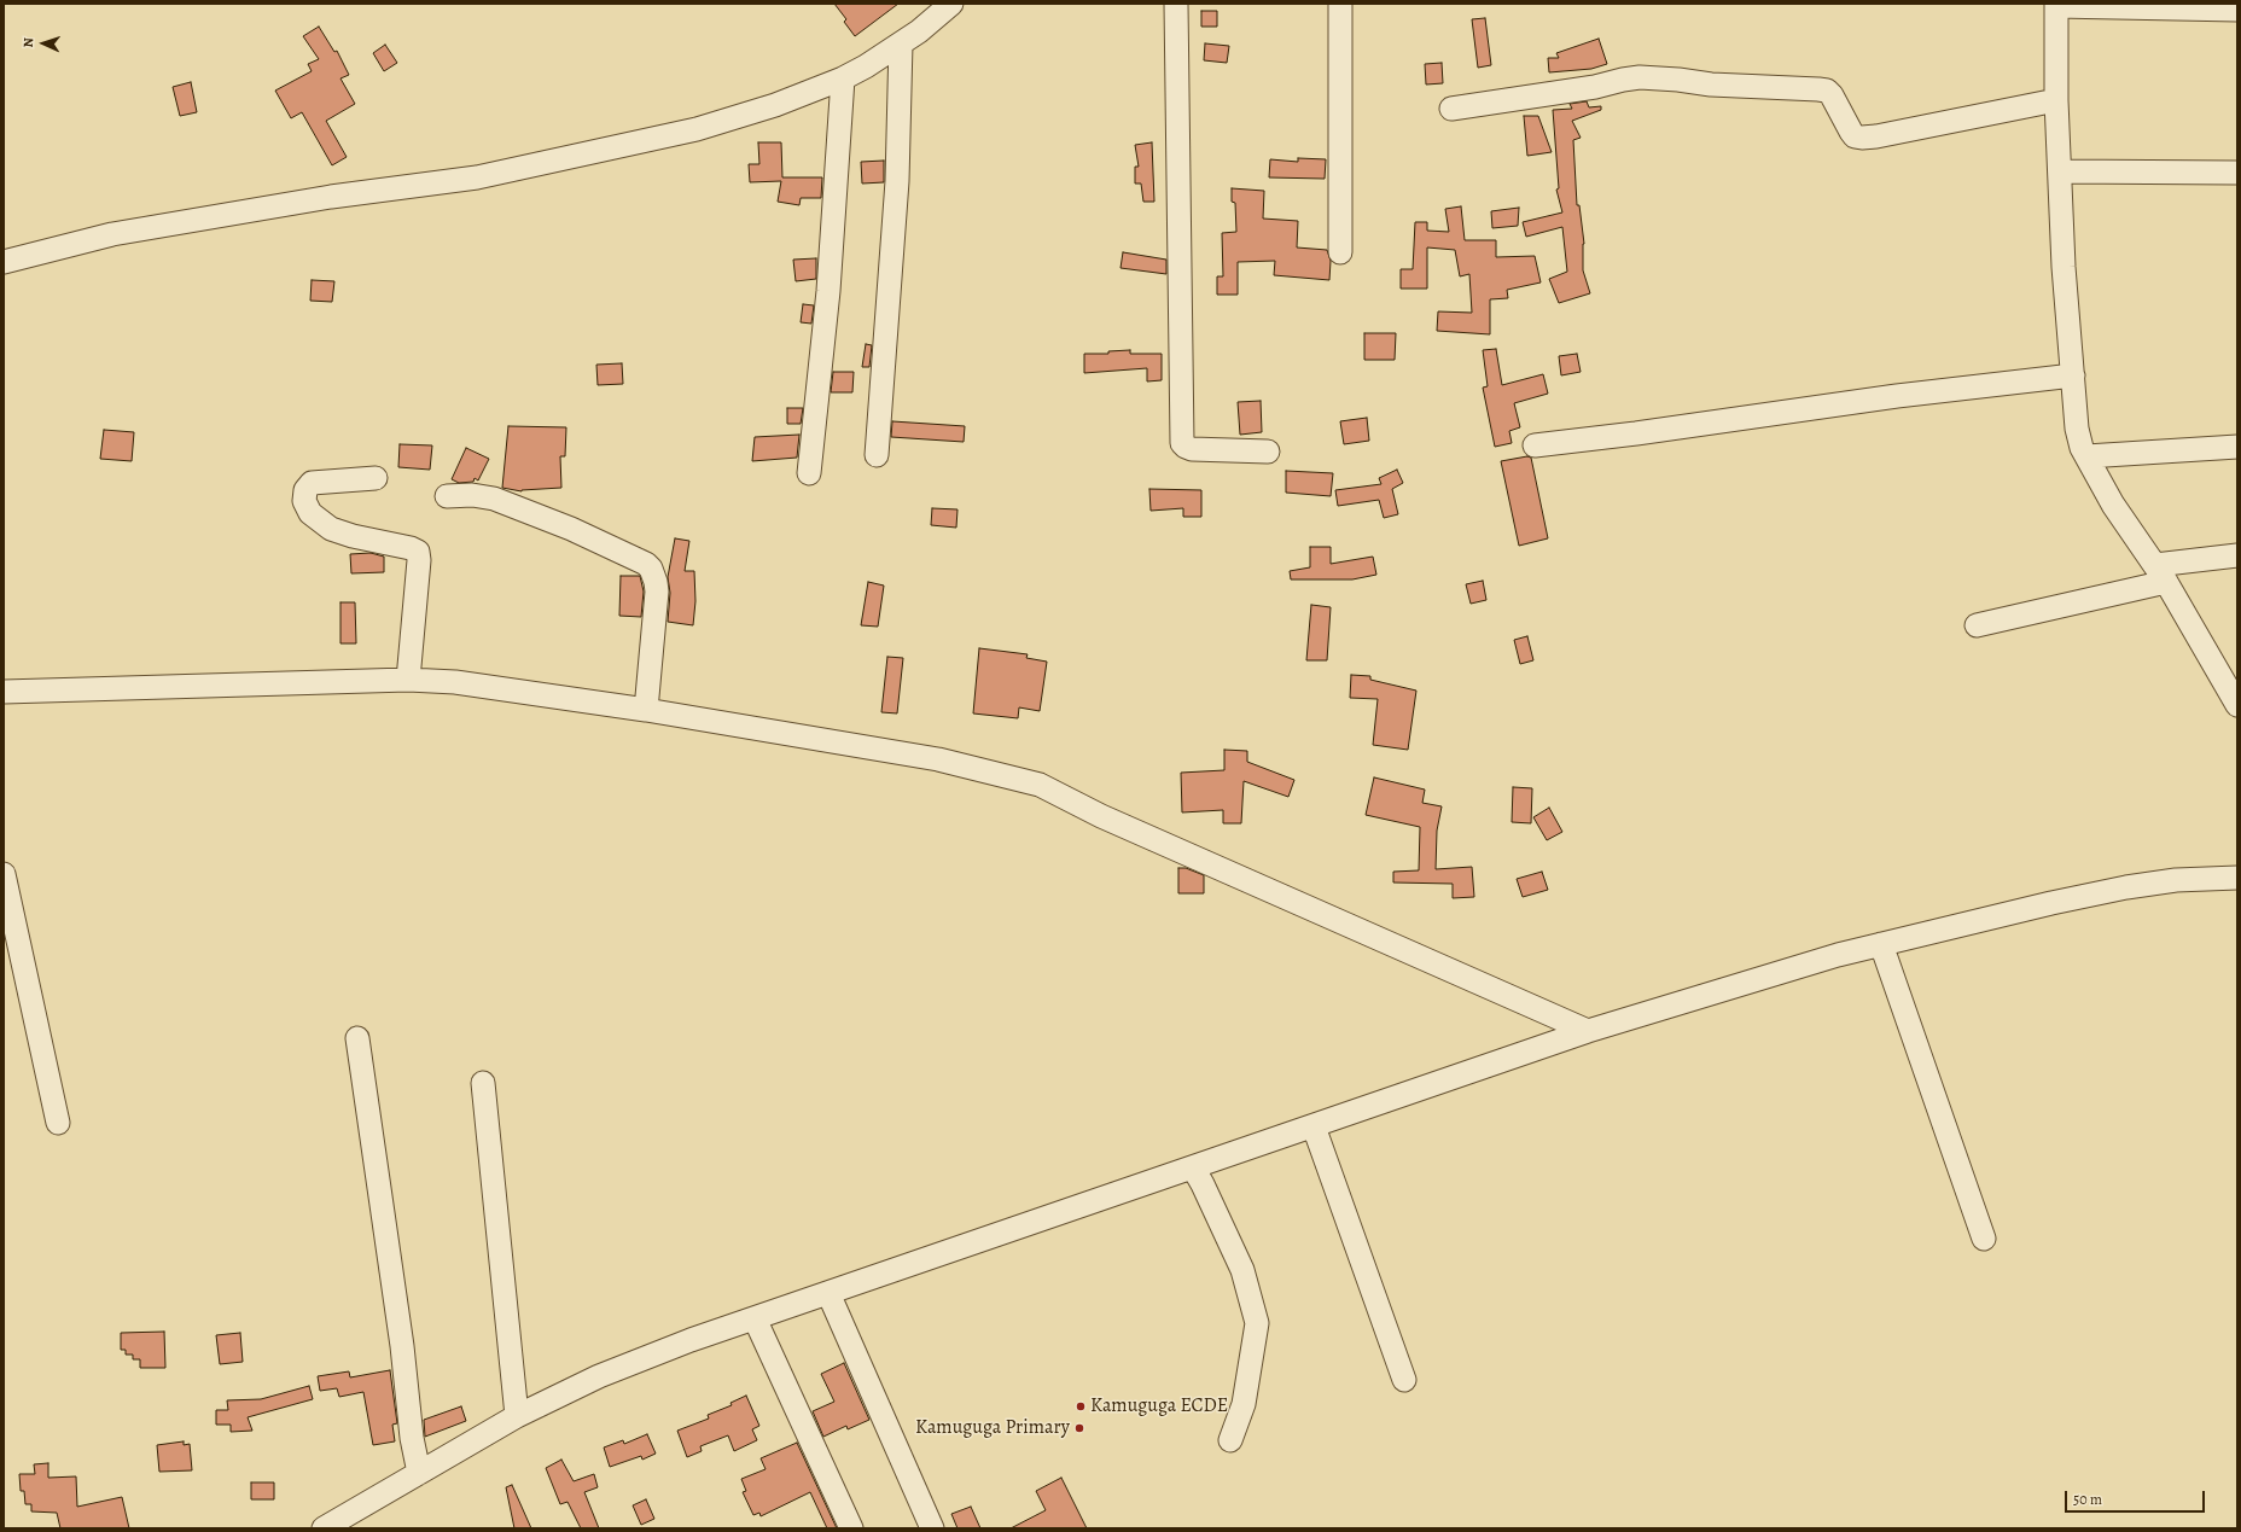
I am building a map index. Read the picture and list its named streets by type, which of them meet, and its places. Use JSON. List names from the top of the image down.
{
  "places": ["Kamuguga ECDE", "Kamuguga Primary"],
  "scale_bar": "50 m",
  "north": "left"
}
